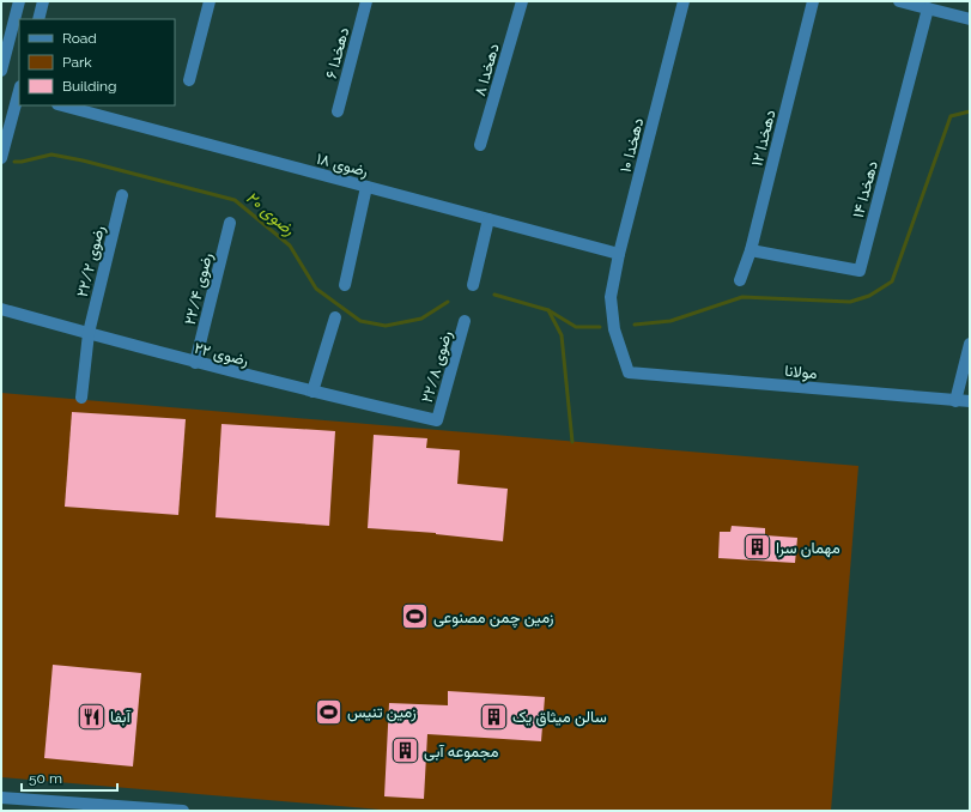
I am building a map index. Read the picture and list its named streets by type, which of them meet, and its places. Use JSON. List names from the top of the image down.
{
  "streets": {
    "street": [
      "دهخدا ۶",
      "دهخدا ۸",
      "دهخدا ۱۲",
      "دهخدا ۱۰",
      "رضوی ۱۸",
      "دهخدا ۱۴",
      "رضوی ۲۲/۲",
      "رضوی ۲۲/۴",
      "رضوی ۲۲",
      "رضوی ۲۲/۸",
      "مولانا"
    ]
  },
  "crossings": [
    ["دهخدا ۱۲", "دهخدا ۱۴"],
    ["دهخدا ۱۰", "رضوی ۱۸"],
    ["دهخدا ۱۰", "مولانا"],
    ["رضوی ۲۲/۲", "رضوی ۲۲"],
    ["رضوی ۲۲/۴", "رضوی ۲۲"],
    ["رضوی ۲۲", "رضوی ۲۲/۸"]
  ],
  "water": ["رضوی ۲۰"],
  "places": {
    "building": ["مهمان سرا", "سالن میثاق یک", "مجموعه آبی"],
    "sports": ["زمین چمن مصنوعی", "زمین تنیس"],
    "restaurant": ["آبفا"]
  },
  "legend": ["Road", "Park", "Building"],
  "scale_bar": "50 m"
}
